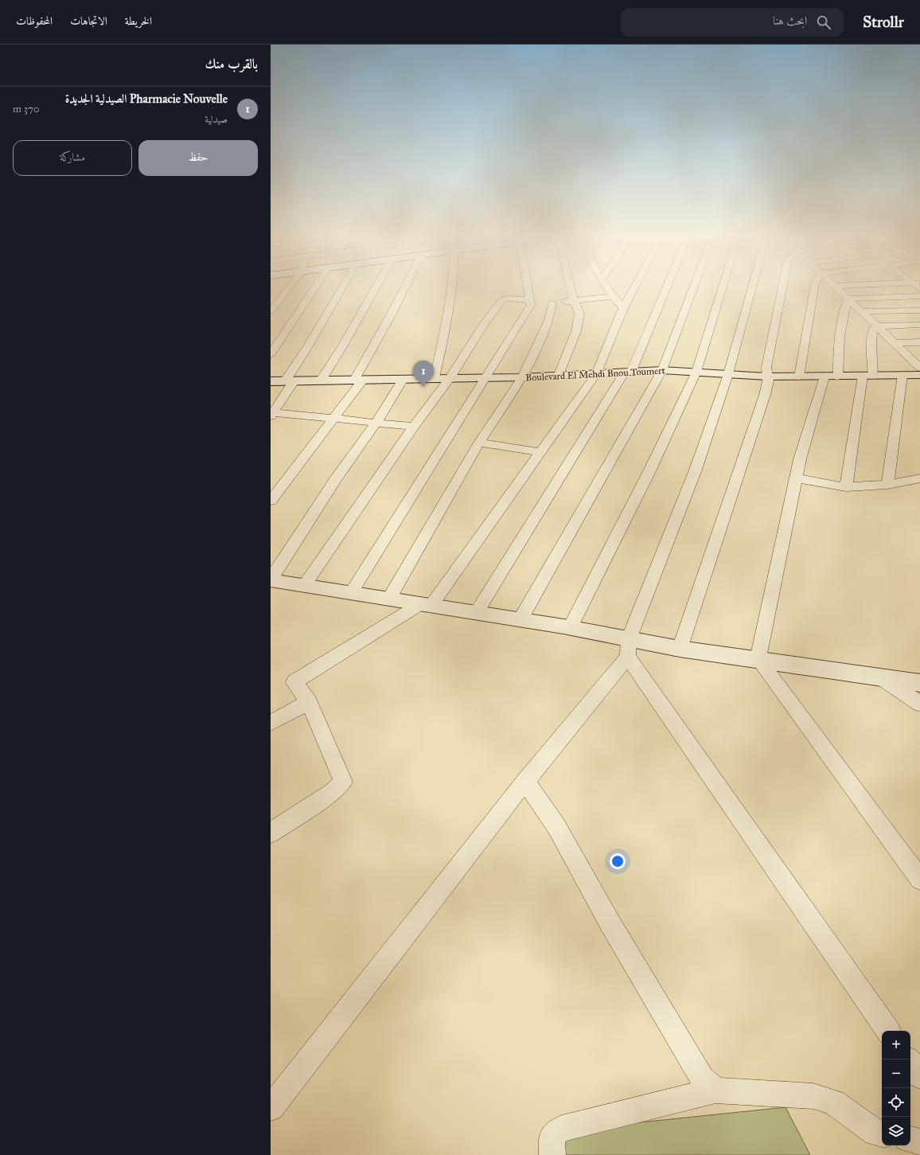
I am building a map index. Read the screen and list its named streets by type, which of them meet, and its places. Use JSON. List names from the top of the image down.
{
  "streets": {
    "street": ["Boulevard El Mehdi Bnou Toumert"]
  },
  "page": {
    "header": "Strollr",
    "search": "ابحث هنا",
    "nav": ["الخريطة", "الاتجاهات", "المحفوظات"],
    "heading": "بالقرب منك",
    "list": [
      {
        "mark": "1",
        "name": "Pharmacie Nouvelle الصيدلية الجديدة",
        "note": "صيدلية",
        "value": "370 m"
      }
    ],
    "buttons": ["حفظ", "مشاركة"],
    "pins": "1",
    "map_buttons": ["+", "−"]
  }
}
